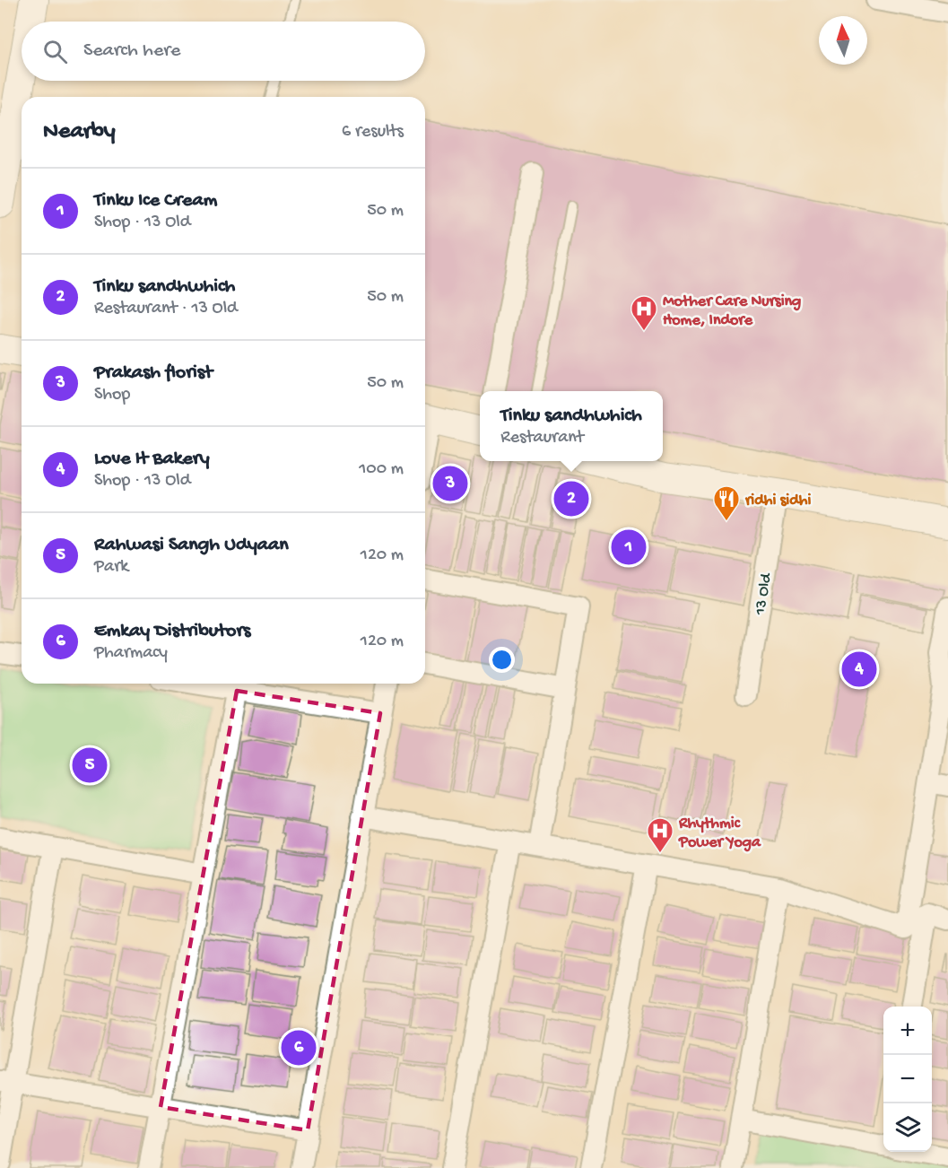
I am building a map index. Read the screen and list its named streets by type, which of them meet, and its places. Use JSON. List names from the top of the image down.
{
  "streets": {
    "street": ["13 Old"]
  },
  "places": {
    "hospital": ["Mother Care Nursing Home, Indore", "Rhythmic Power Yoga"],
    "restaurant": ["ridhi sidhi"]
  },
  "north": "top",
  "page": {
    "search": "Search here",
    "heading": ["Nearby", "6 results"],
    "list": [
      {
        "mark": "1",
        "name": "Tinku Ice Cream",
        "note": "Shop · 13 Old",
        "value": "50 m"
      },
      {
        "mark": "2",
        "name": "Tinku sandhwhich",
        "note": "Restaurant · 13 Old",
        "value": "50 m"
      },
      {
        "mark": "3",
        "name": "Prakash florist",
        "note": "Shop",
        "value": "50 m"
      },
      {
        "mark": "4",
        "name": "Love It Bakery",
        "note": "Shop · 13 Old",
        "value": "100 m"
      },
      {
        "mark": "5",
        "name": "Rahwasi Sangh Udyaan",
        "note": "Park",
        "value": "120 m"
      },
      {
        "mark": "6",
        "name": "Emkay Distributors",
        "note": "Pharmacy",
        "value": "120 m"
      }
    ],
    "popup": ["Tinku sandhwhich", "Restaurant"],
    "pins": [
      "3",
      "2",
      "1",
      "4",
      "5",
      "6"
    ],
    "map_buttons": ["+", "−"]
  }
}
